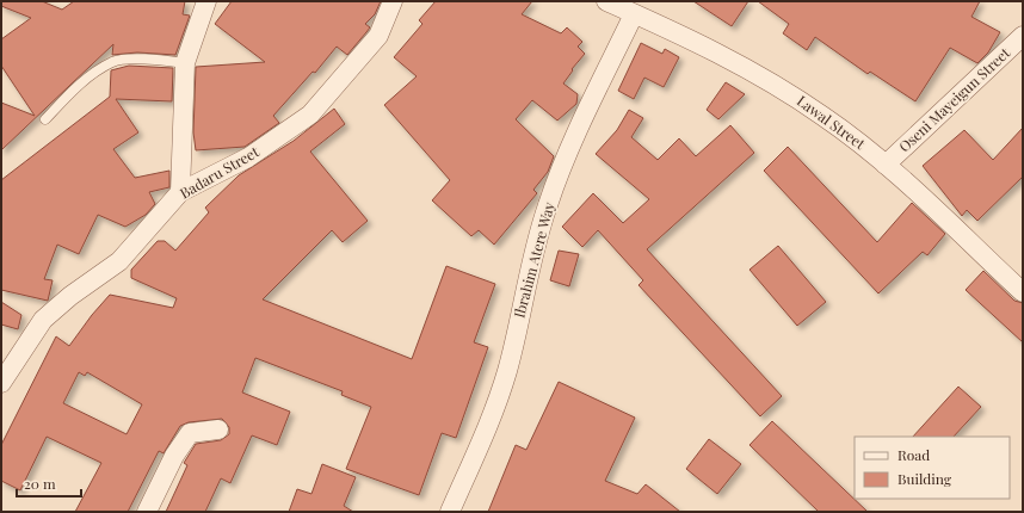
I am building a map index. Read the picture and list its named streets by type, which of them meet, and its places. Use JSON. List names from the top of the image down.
{
  "streets": {
    "street": [
      "Oseni Mayeigun Street",
      "Lawal Street",
      "Badaru Street",
      "Ibrahim Atere Way"
    ]
  },
  "crossings": [
    ["Oseni Mayeigun Street", "Lawal Street"],
    ["Lawal Street", "Ibrahim Atere Way"]
  ],
  "legend": ["Road", "Building"],
  "scale_bar": "20 m"
}
